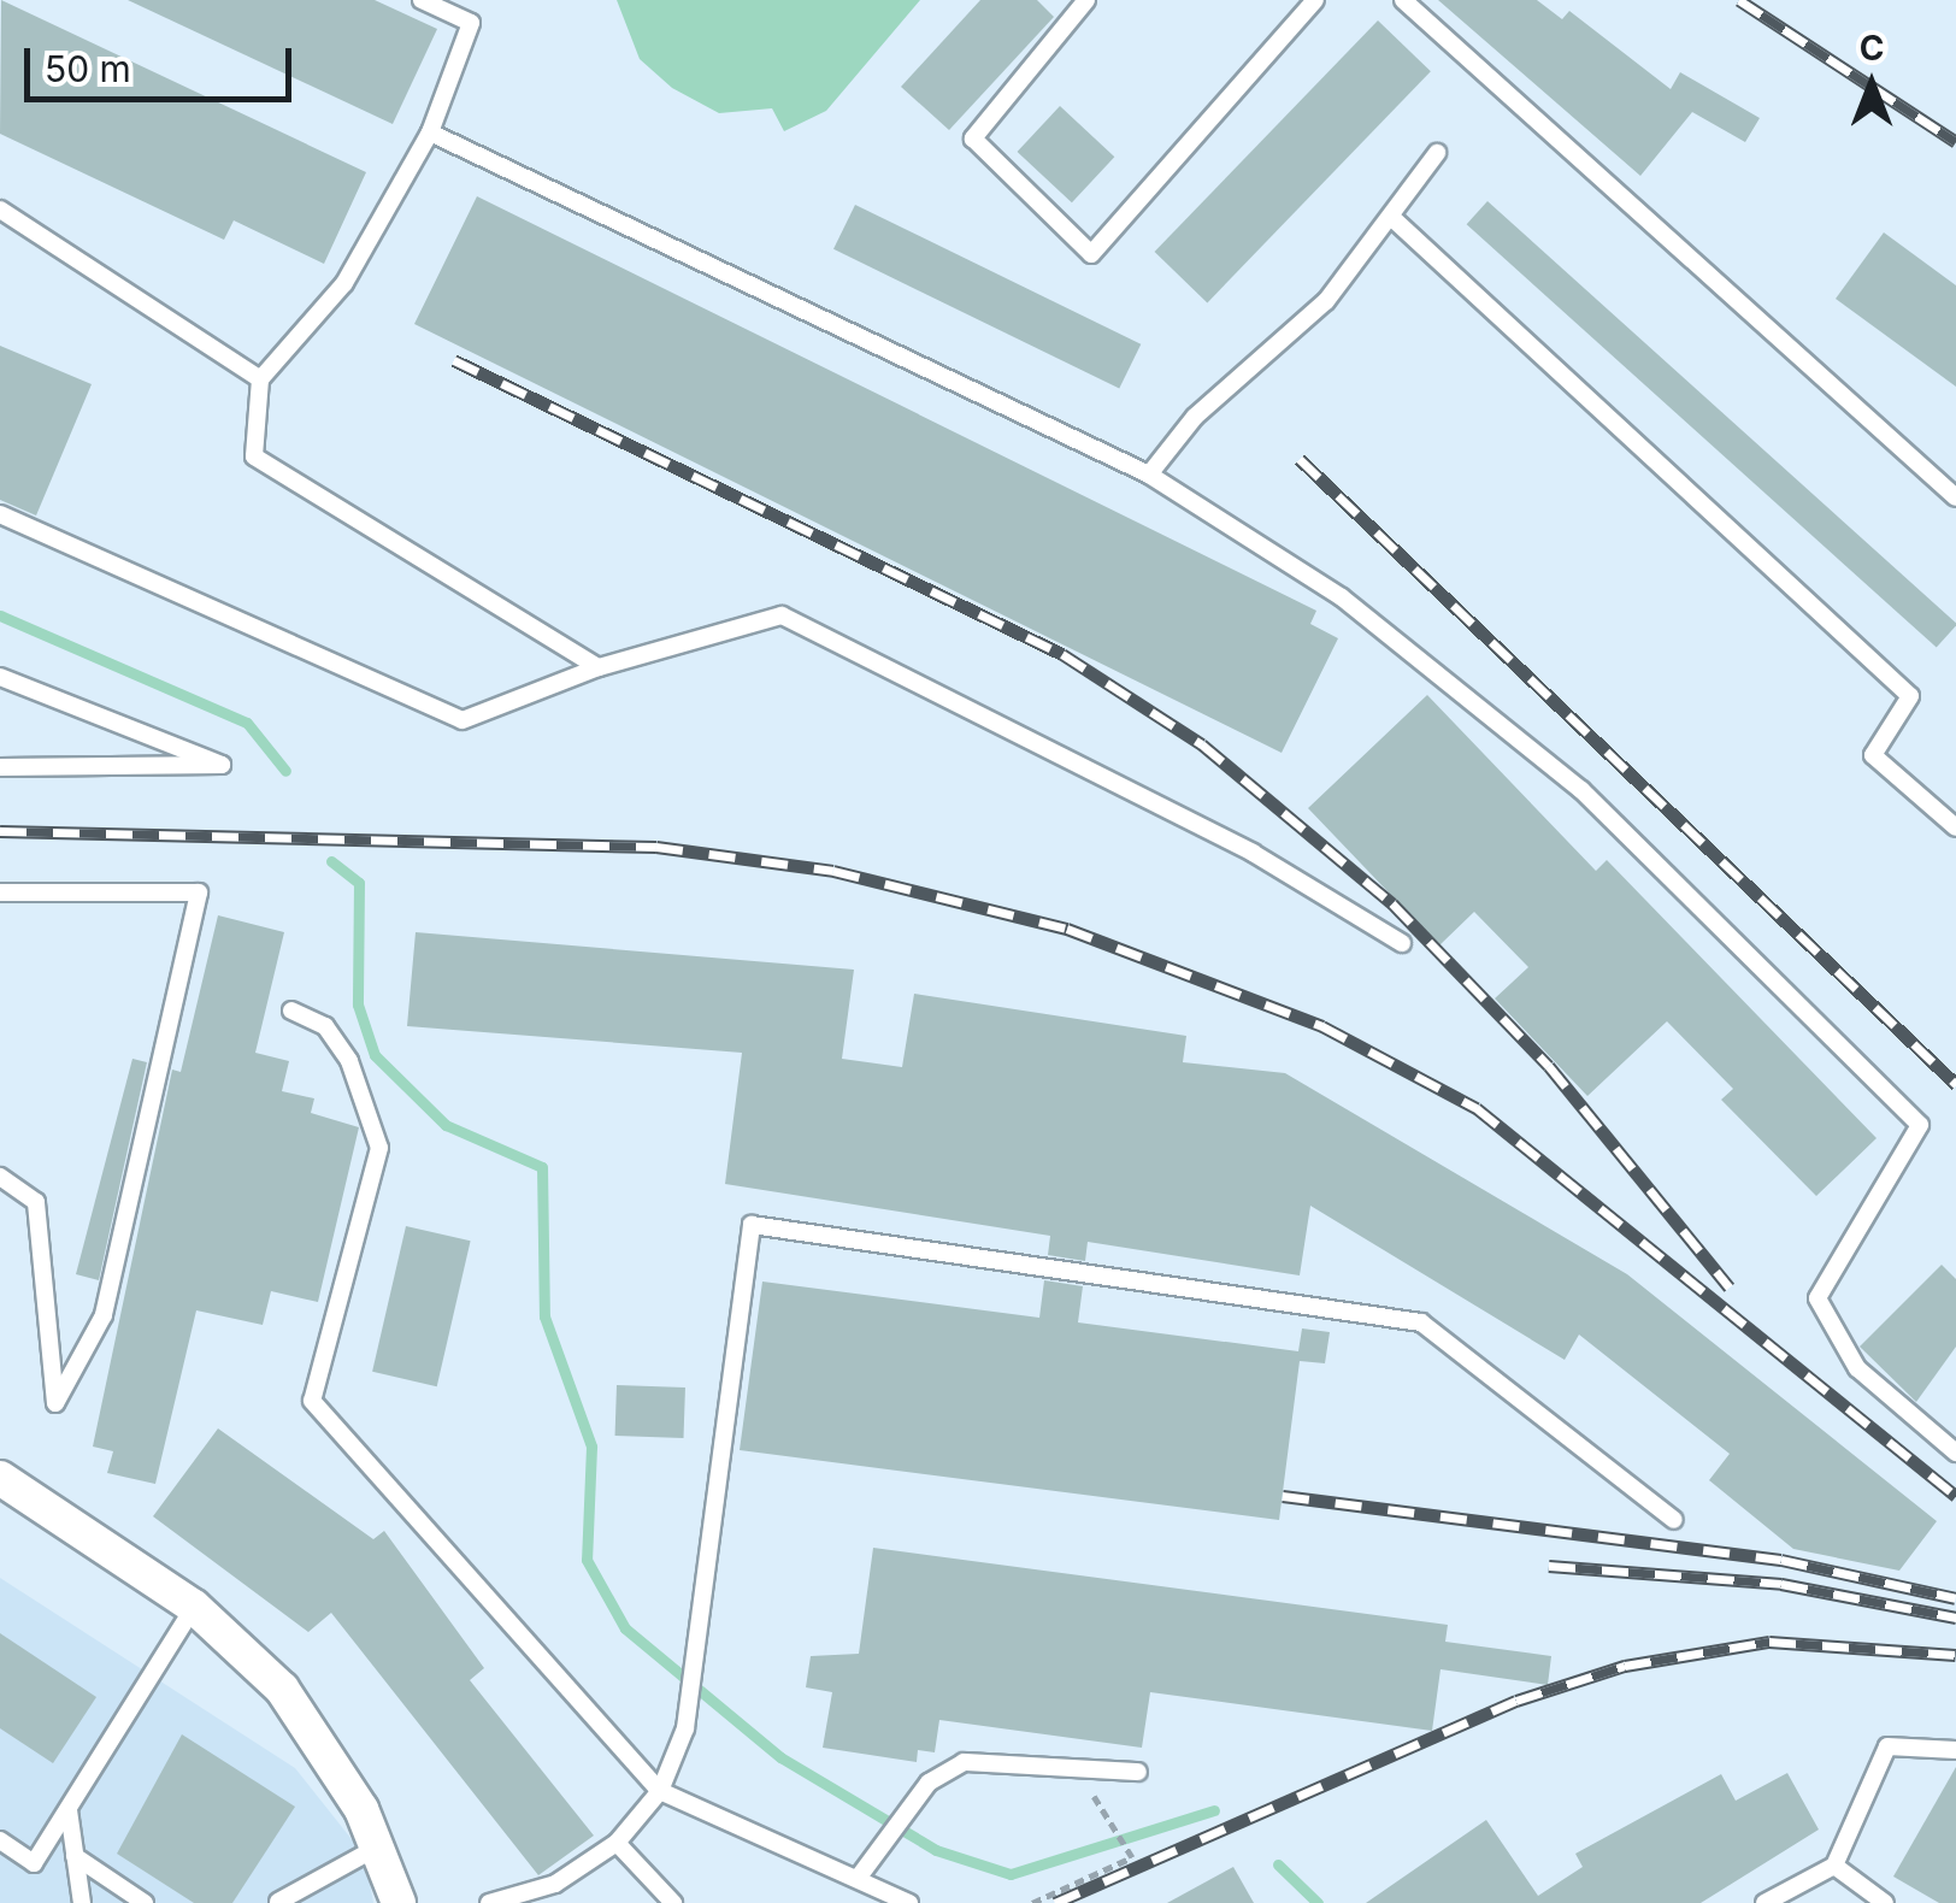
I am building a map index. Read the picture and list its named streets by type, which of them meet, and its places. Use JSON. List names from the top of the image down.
{
  "scale_bar": "50 m",
  "north": "top"
}
